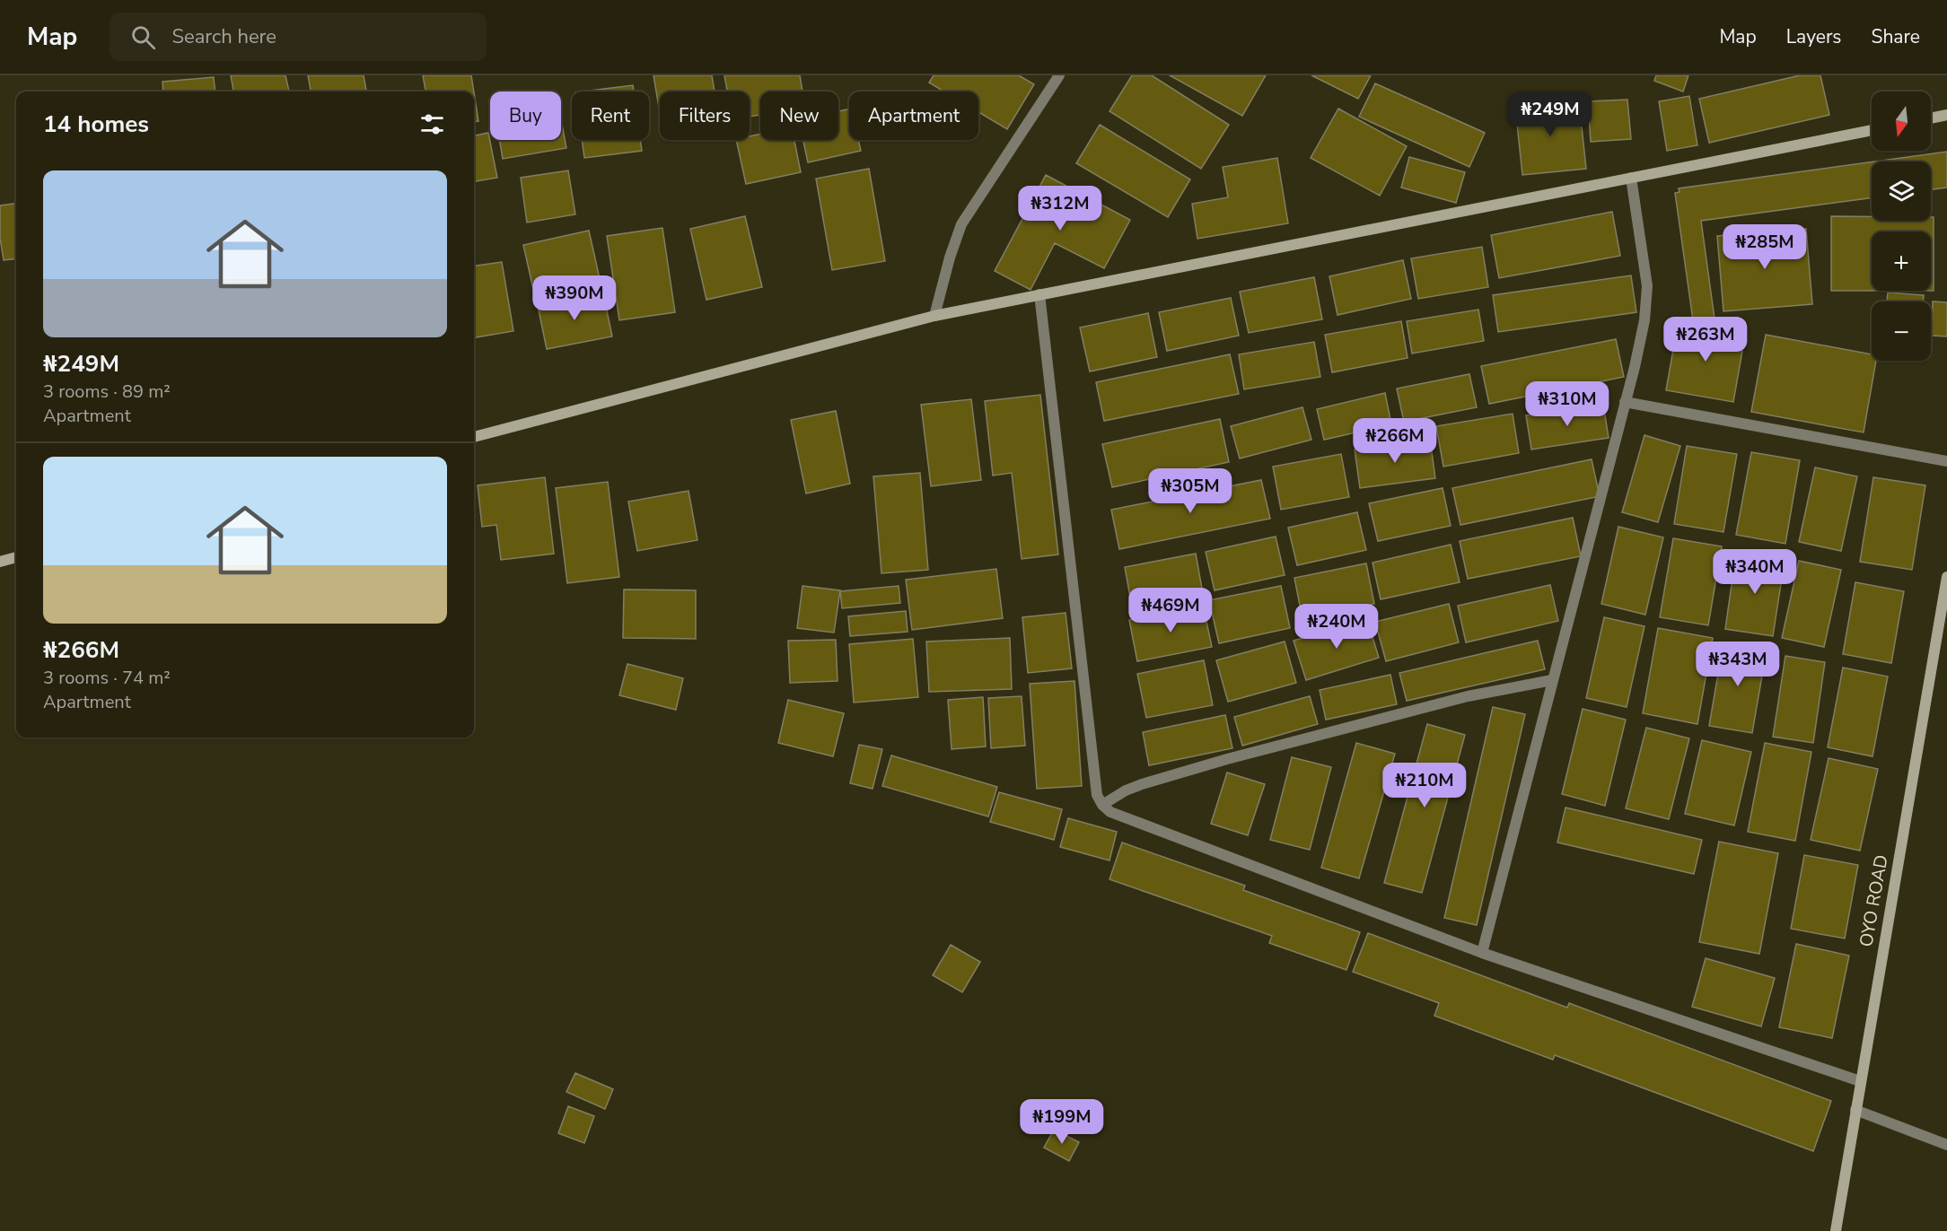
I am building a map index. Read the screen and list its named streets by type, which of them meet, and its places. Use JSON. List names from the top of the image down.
{
  "streets": {
    "main road": ["OYO ROAD"]
  },
  "north": "bottom",
  "page": {
    "header": "Map",
    "search": "Search here",
    "nav": ["Map", "Layers", "Share"],
    "map_buttons": ["+", "−"],
    "price": [
      "₦249M",
      "₦312M",
      "₦285M",
      "₦390M",
      "₦263M",
      "₦310M",
      "₦266M",
      "₦305M",
      "₦340M",
      "₦469M",
      "₦240M",
      "₦343M",
      "₦210M",
      "₦199M"
    ],
    "chip": [
      "Buy",
      "Rent",
      "Filters",
      "New",
      "Apartment"
    ],
    "heading": "14 homes",
    "list": [
      {
        "name": "₦249M",
        "note": "3 rooms · 89 m² · Apartment"
      },
      {
        "name": "₦266M",
        "note": "3 rooms · 74 m² · Apartment"
      }
    ]
  }
}
